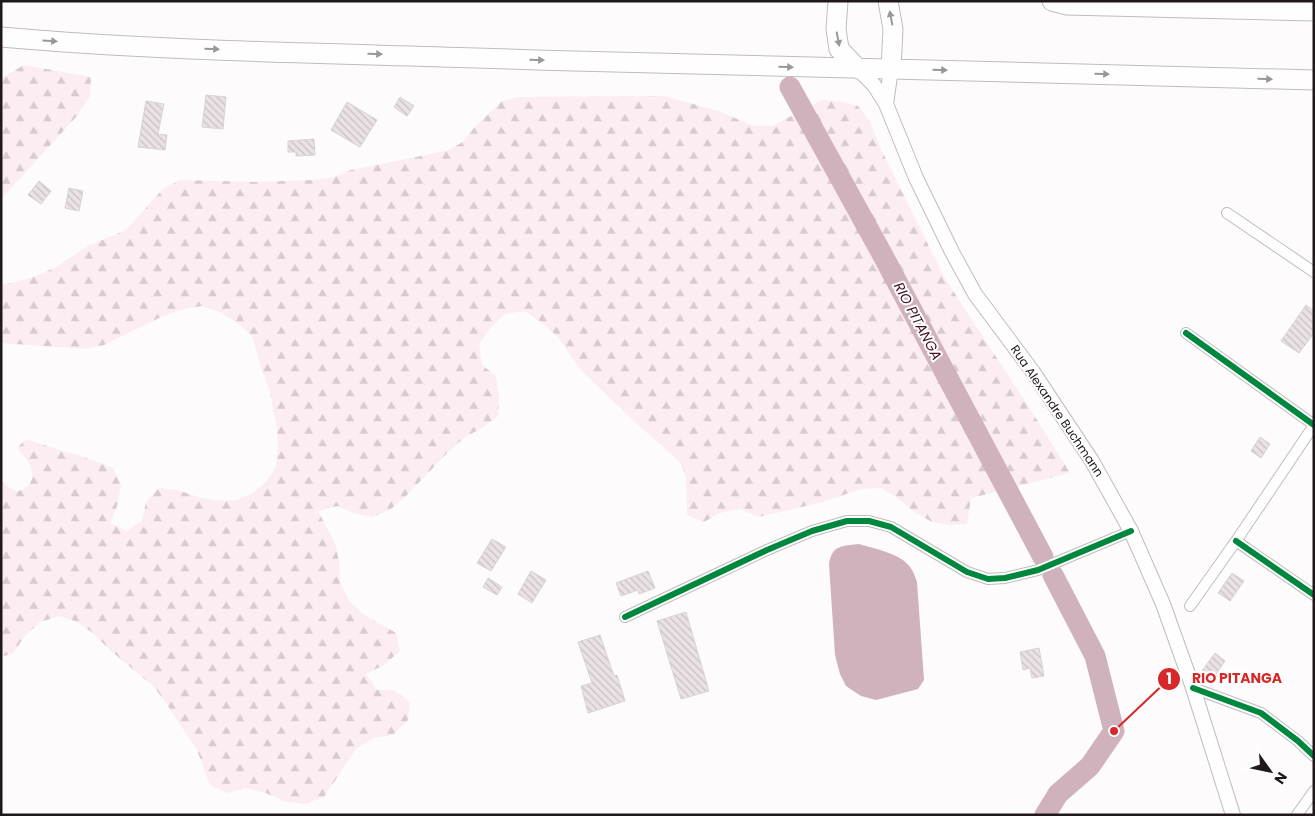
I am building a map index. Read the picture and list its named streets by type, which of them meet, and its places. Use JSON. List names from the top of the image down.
{
  "streets": {
    "main road": ["Rua Alexandre Buchmann"]
  },
  "water": ["RIO PITANGA"],
  "places": ["RIO PITANGA"],
  "north": "bottom right"
}
